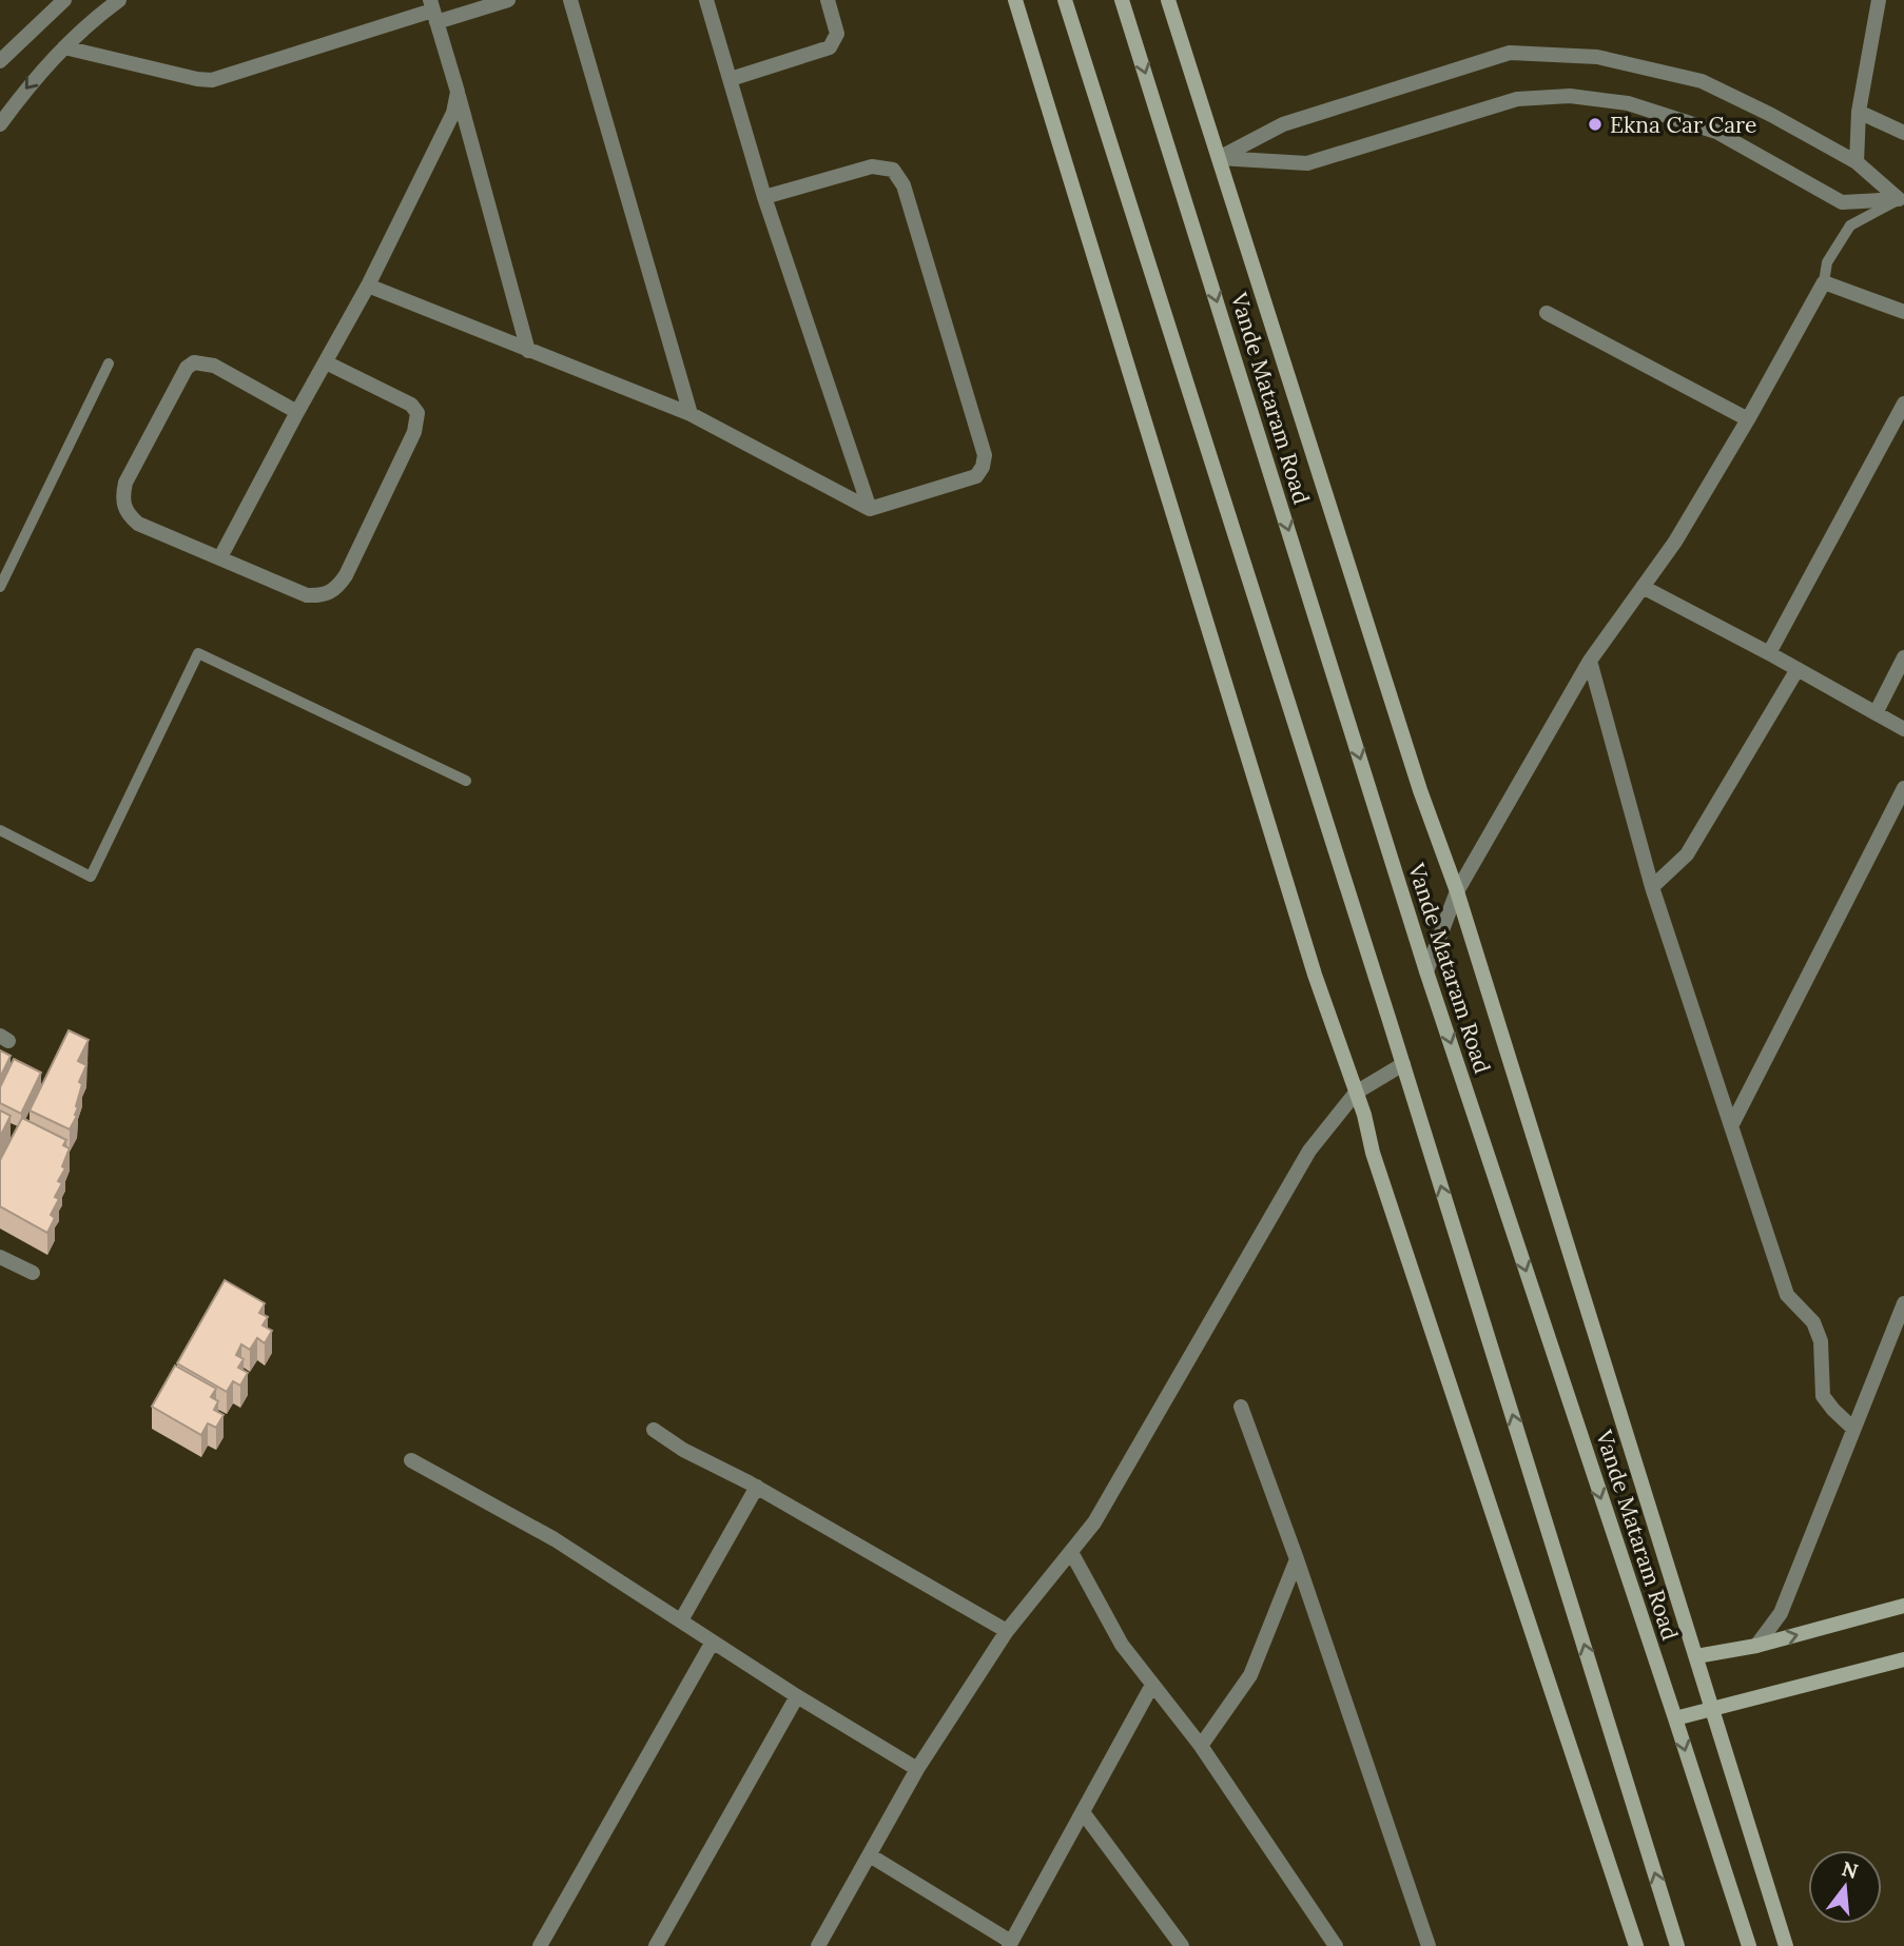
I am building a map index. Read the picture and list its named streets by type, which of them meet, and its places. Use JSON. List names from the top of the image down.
{
  "streets": {
    "street": ["Vande Mataram Road"]
  },
  "places": ["Ekna Car Care"],
  "north": "top"
}
